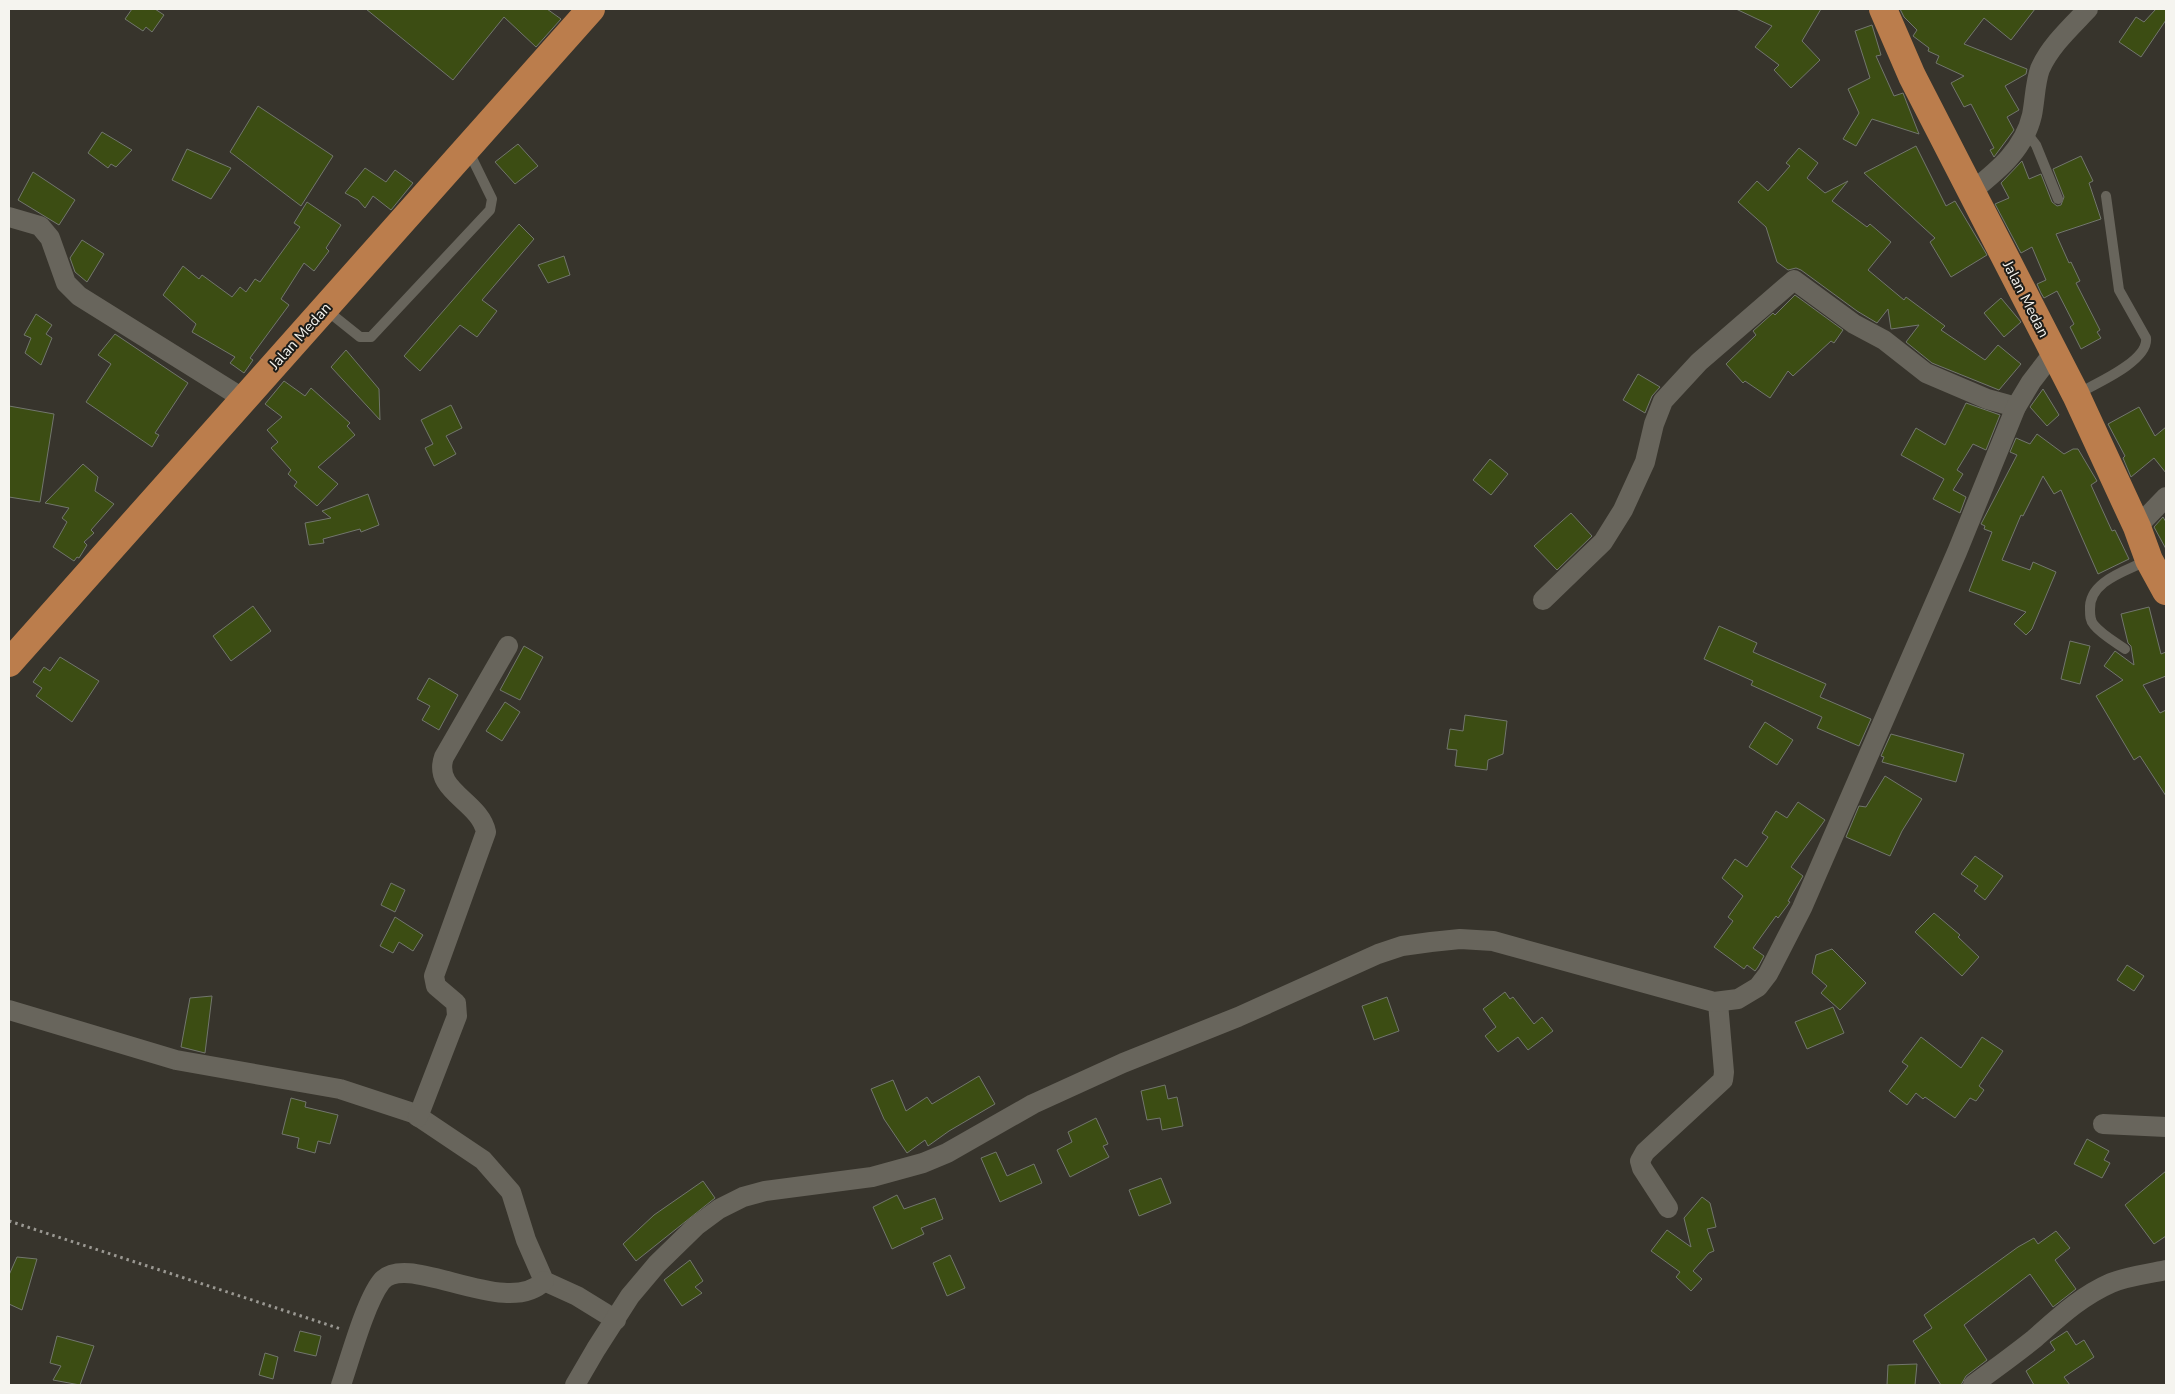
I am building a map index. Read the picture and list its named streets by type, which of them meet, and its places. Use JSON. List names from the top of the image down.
{
  "streets": {
    "highway": ["Jalan Medan"]
  }
}
